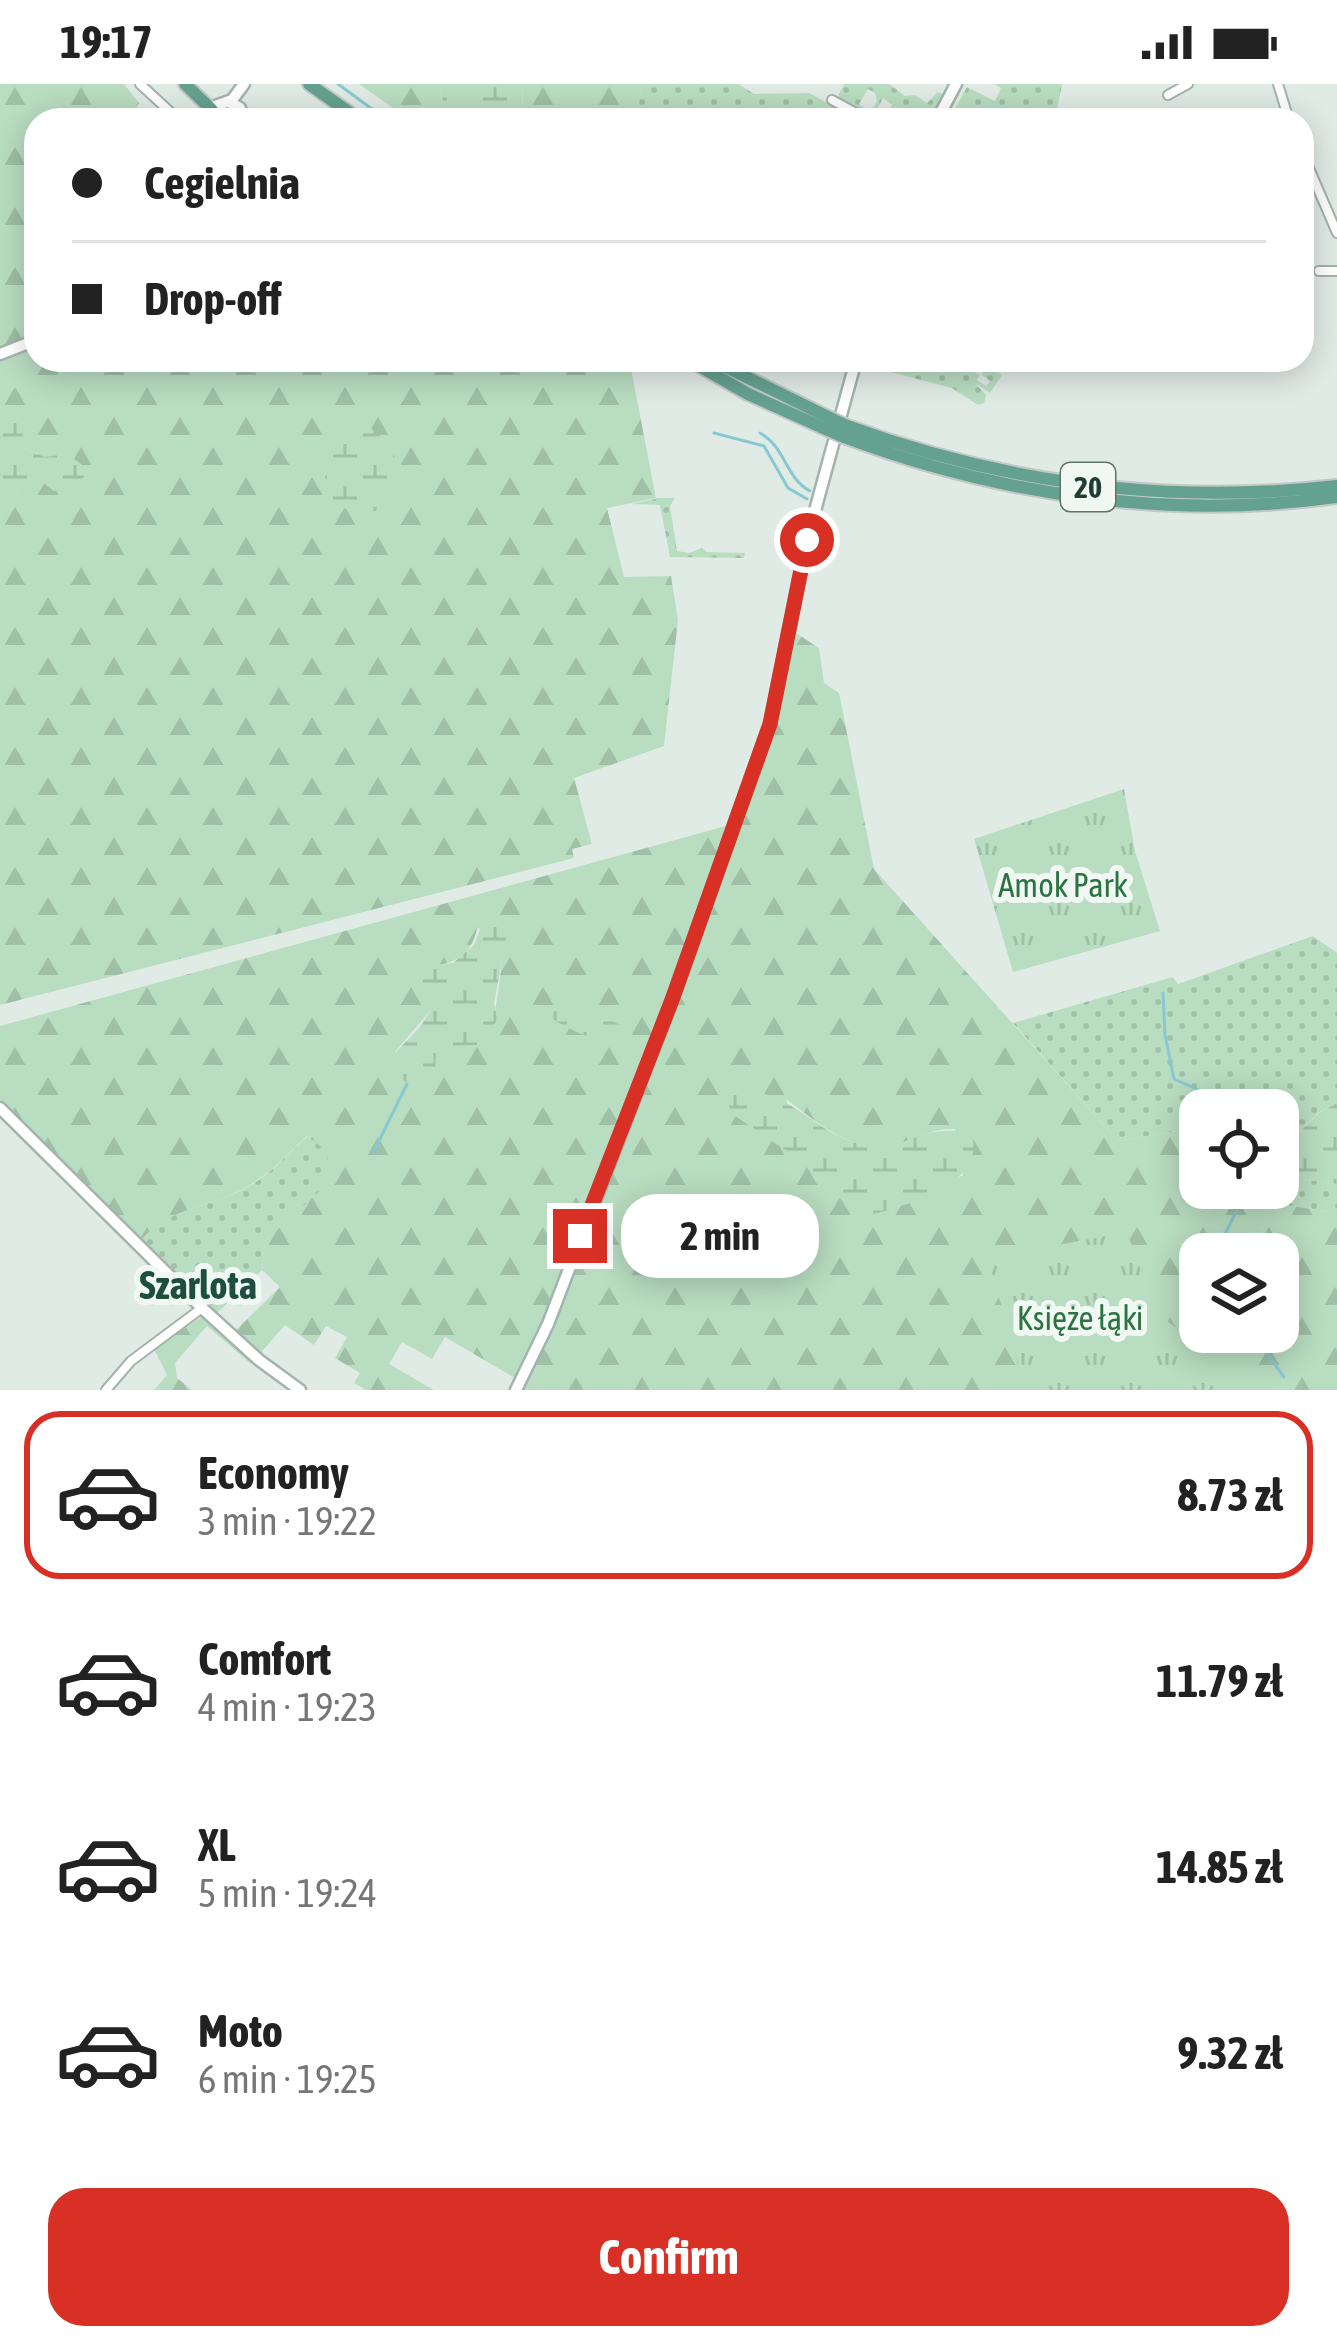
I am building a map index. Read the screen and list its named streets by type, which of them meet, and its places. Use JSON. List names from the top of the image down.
{
  "streets": {
    "main road": ["20"]
  },
  "districts": ["Szarlota"],
  "parks": ["Amok Park", "Księże łąki"],
  "page": {
    "status": "19:17",
    "banner": ["Cegielnia", "Drop-off"],
    "bubble": "2 min",
    "list": [
      {
        "name": "Economy",
        "note": "3 min · 19:22",
        "value": "8.73 zł"
      },
      {
        "name": "Comfort",
        "note": "4 min · 19:23",
        "value": "11.79 zł"
      },
      {
        "name": "XL",
        "note": "5 min · 19:24",
        "value": "14.85 zł"
      },
      {
        "name": "Moto",
        "note": "6 min · 19:25",
        "value": "9.32 zł"
      }
    ],
    "buttons": "Confirm"
  }
}
